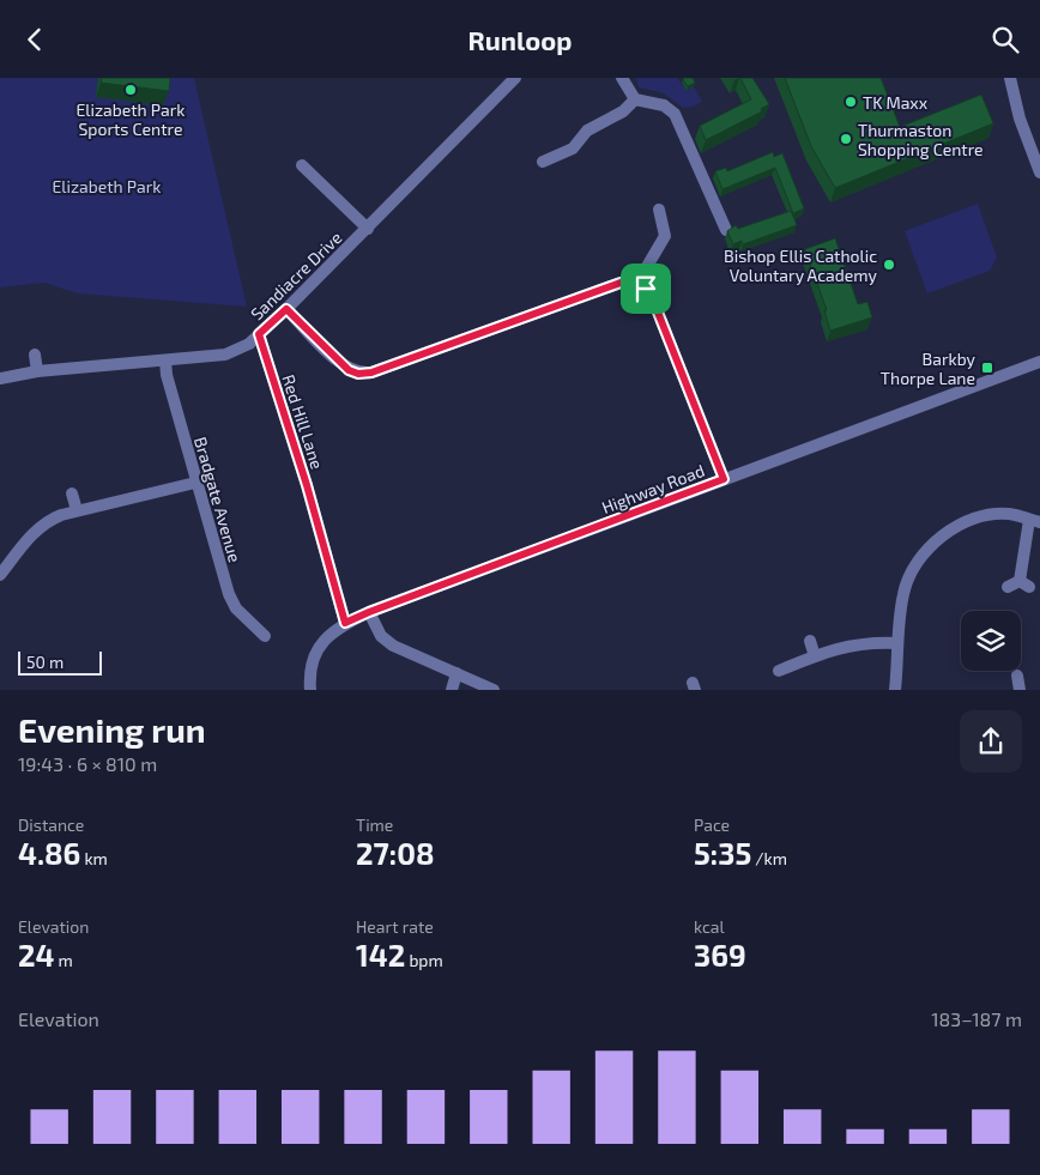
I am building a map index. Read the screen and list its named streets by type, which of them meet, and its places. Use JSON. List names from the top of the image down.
{
  "streets": {
    "street": [
      "Sandiacre Drive",
      "Red Hill Lane",
      "Highway Road",
      "Bradgate Avenue"
    ]
  },
  "crossings": [
    ["Sandiacre Drive", "Red Hill Lane"],
    ["Sandiacre Drive", "Bradgate Avenue"],
    ["Red Hill Lane", "Highway Road"]
  ],
  "parks": ["Elizabeth Park"],
  "places": {
    "other": [
      "Elizabeth Park Sports Centre",
      "TK Maxx",
      "Thurmaston Shopping Centre",
      "Bishop Ellis Catholic Voluntary Academy"
    ],
    "transit": ["Barkby Thorpe Lane"]
  },
  "scale_bar": "50 m",
  "page": {
    "header": "Runloop",
    "scale": "50 m",
    "heading": ["Evening run", "19:43 · 6 × 810 m"],
    "stats": [
      ["Distance", "4.86 km"],
      ["Time", "27:08"],
      ["Pace", "5:35 /km"],
      ["Elevation", "24 m"],
      ["Heart rate", "142 bpm"],
      ["kcal", "369"]
    ],
    "chart": ["Elevation", "183–187 m"]
  }
}
